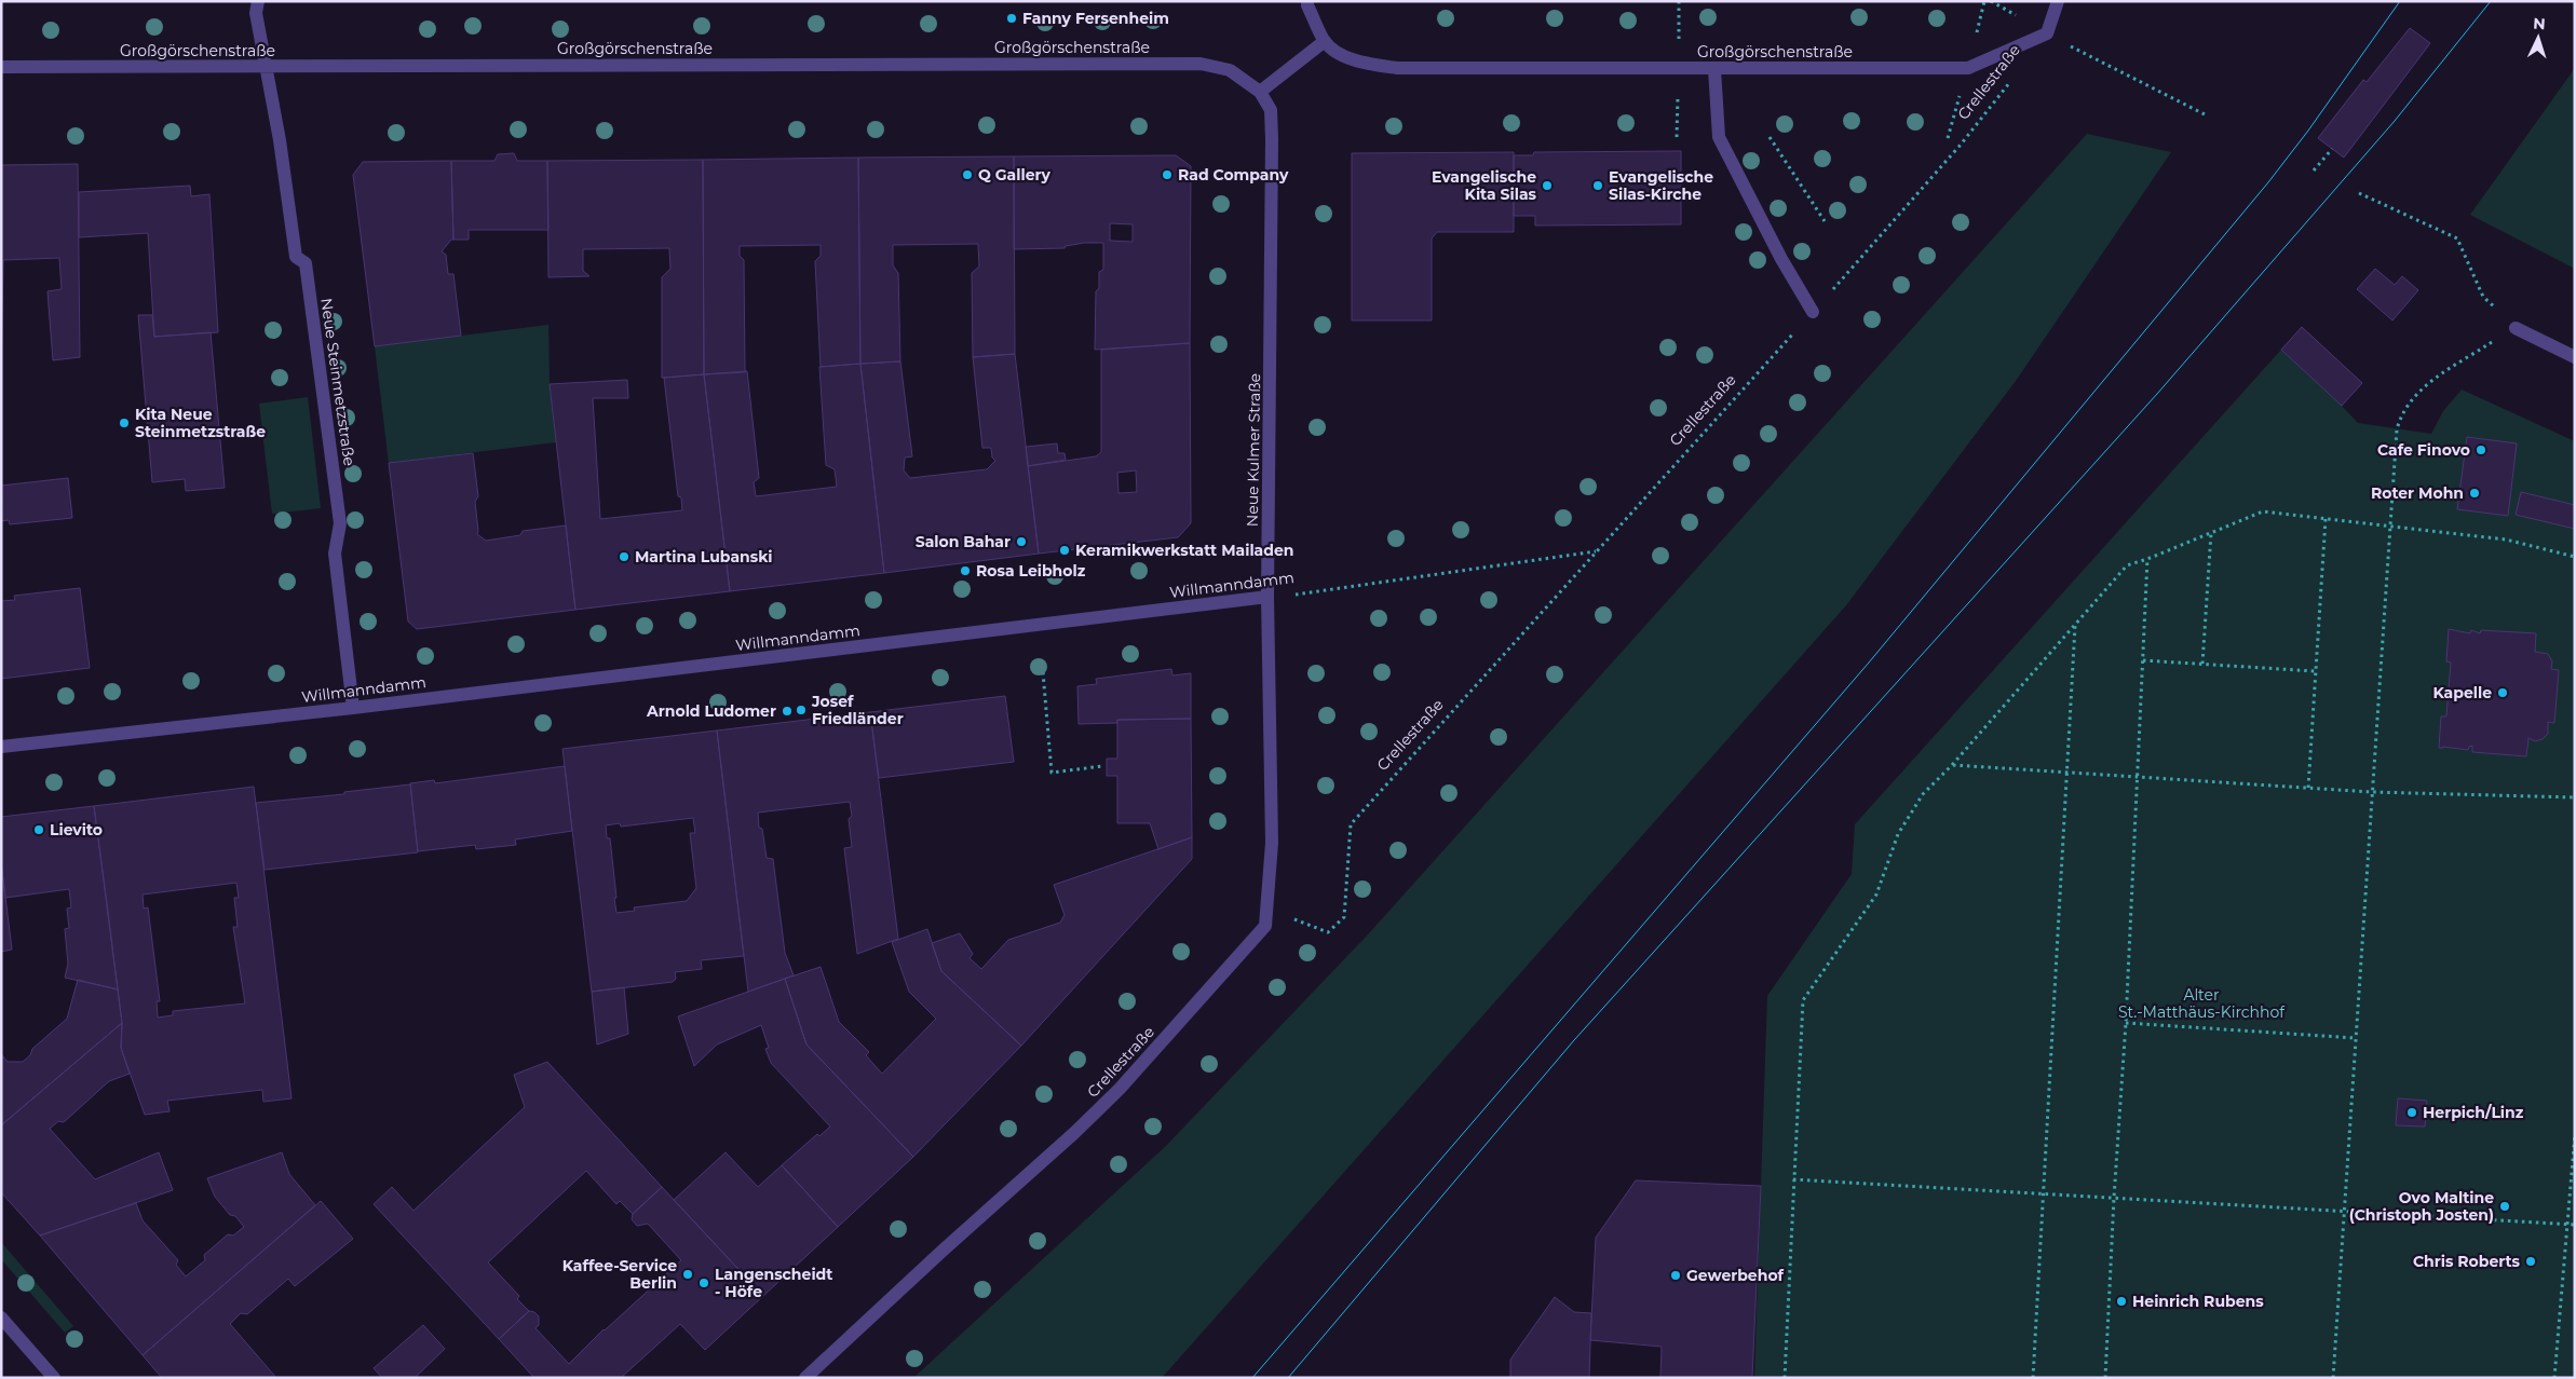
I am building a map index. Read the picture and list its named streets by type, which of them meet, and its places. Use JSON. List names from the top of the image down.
{
  "streets": {
    "street": [
      "Großgörschenstraße",
      "Crellestraße",
      "Neue Steinmetzstraße",
      "Neue Kulmer Straße",
      "Willmanndamm"
    ]
  },
  "crossings": [
    ["Großgörschenstraße", "Neue Steinmetzstraße"],
    ["Großgörschenstraße", "Neue Kulmer Straße"],
    ["Crellestraße", "Neue Kulmer Straße"],
    ["Crellestraße", "Willmanndamm"],
    ["Neue Steinmetzstraße", "Willmanndamm"],
    ["Neue Kulmer Straße", "Willmanndamm"]
  ],
  "parks": ["Alter St.-Matthäus-Kirchhof"],
  "places": [
    "Fanny Fersenheim",
    "Q Gallery",
    "Rad Company",
    "Evangelische Kita Silas",
    "Evangelische Silas-Kirche",
    "Kita Neue Steinmetzstraße",
    "Cafe Finovo",
    "Roter Mohn",
    "Salon Bahar",
    "Keramikwerkstatt Mailaden",
    "Martina Lubanski",
    "Rosa Leibholz",
    "Kapelle",
    "Josef Friedländer",
    "Arnold Ludomer",
    "Lievito",
    "Herpich/Linz",
    "Ovo Maltine (Christoph Josten)",
    "Chris Roberts",
    "Kaffee-Service Berlin",
    "Gewerbehof",
    "Langenscheidt - Höfe",
    "Heinrich Rubens"
  ],
  "north": "top"
}
